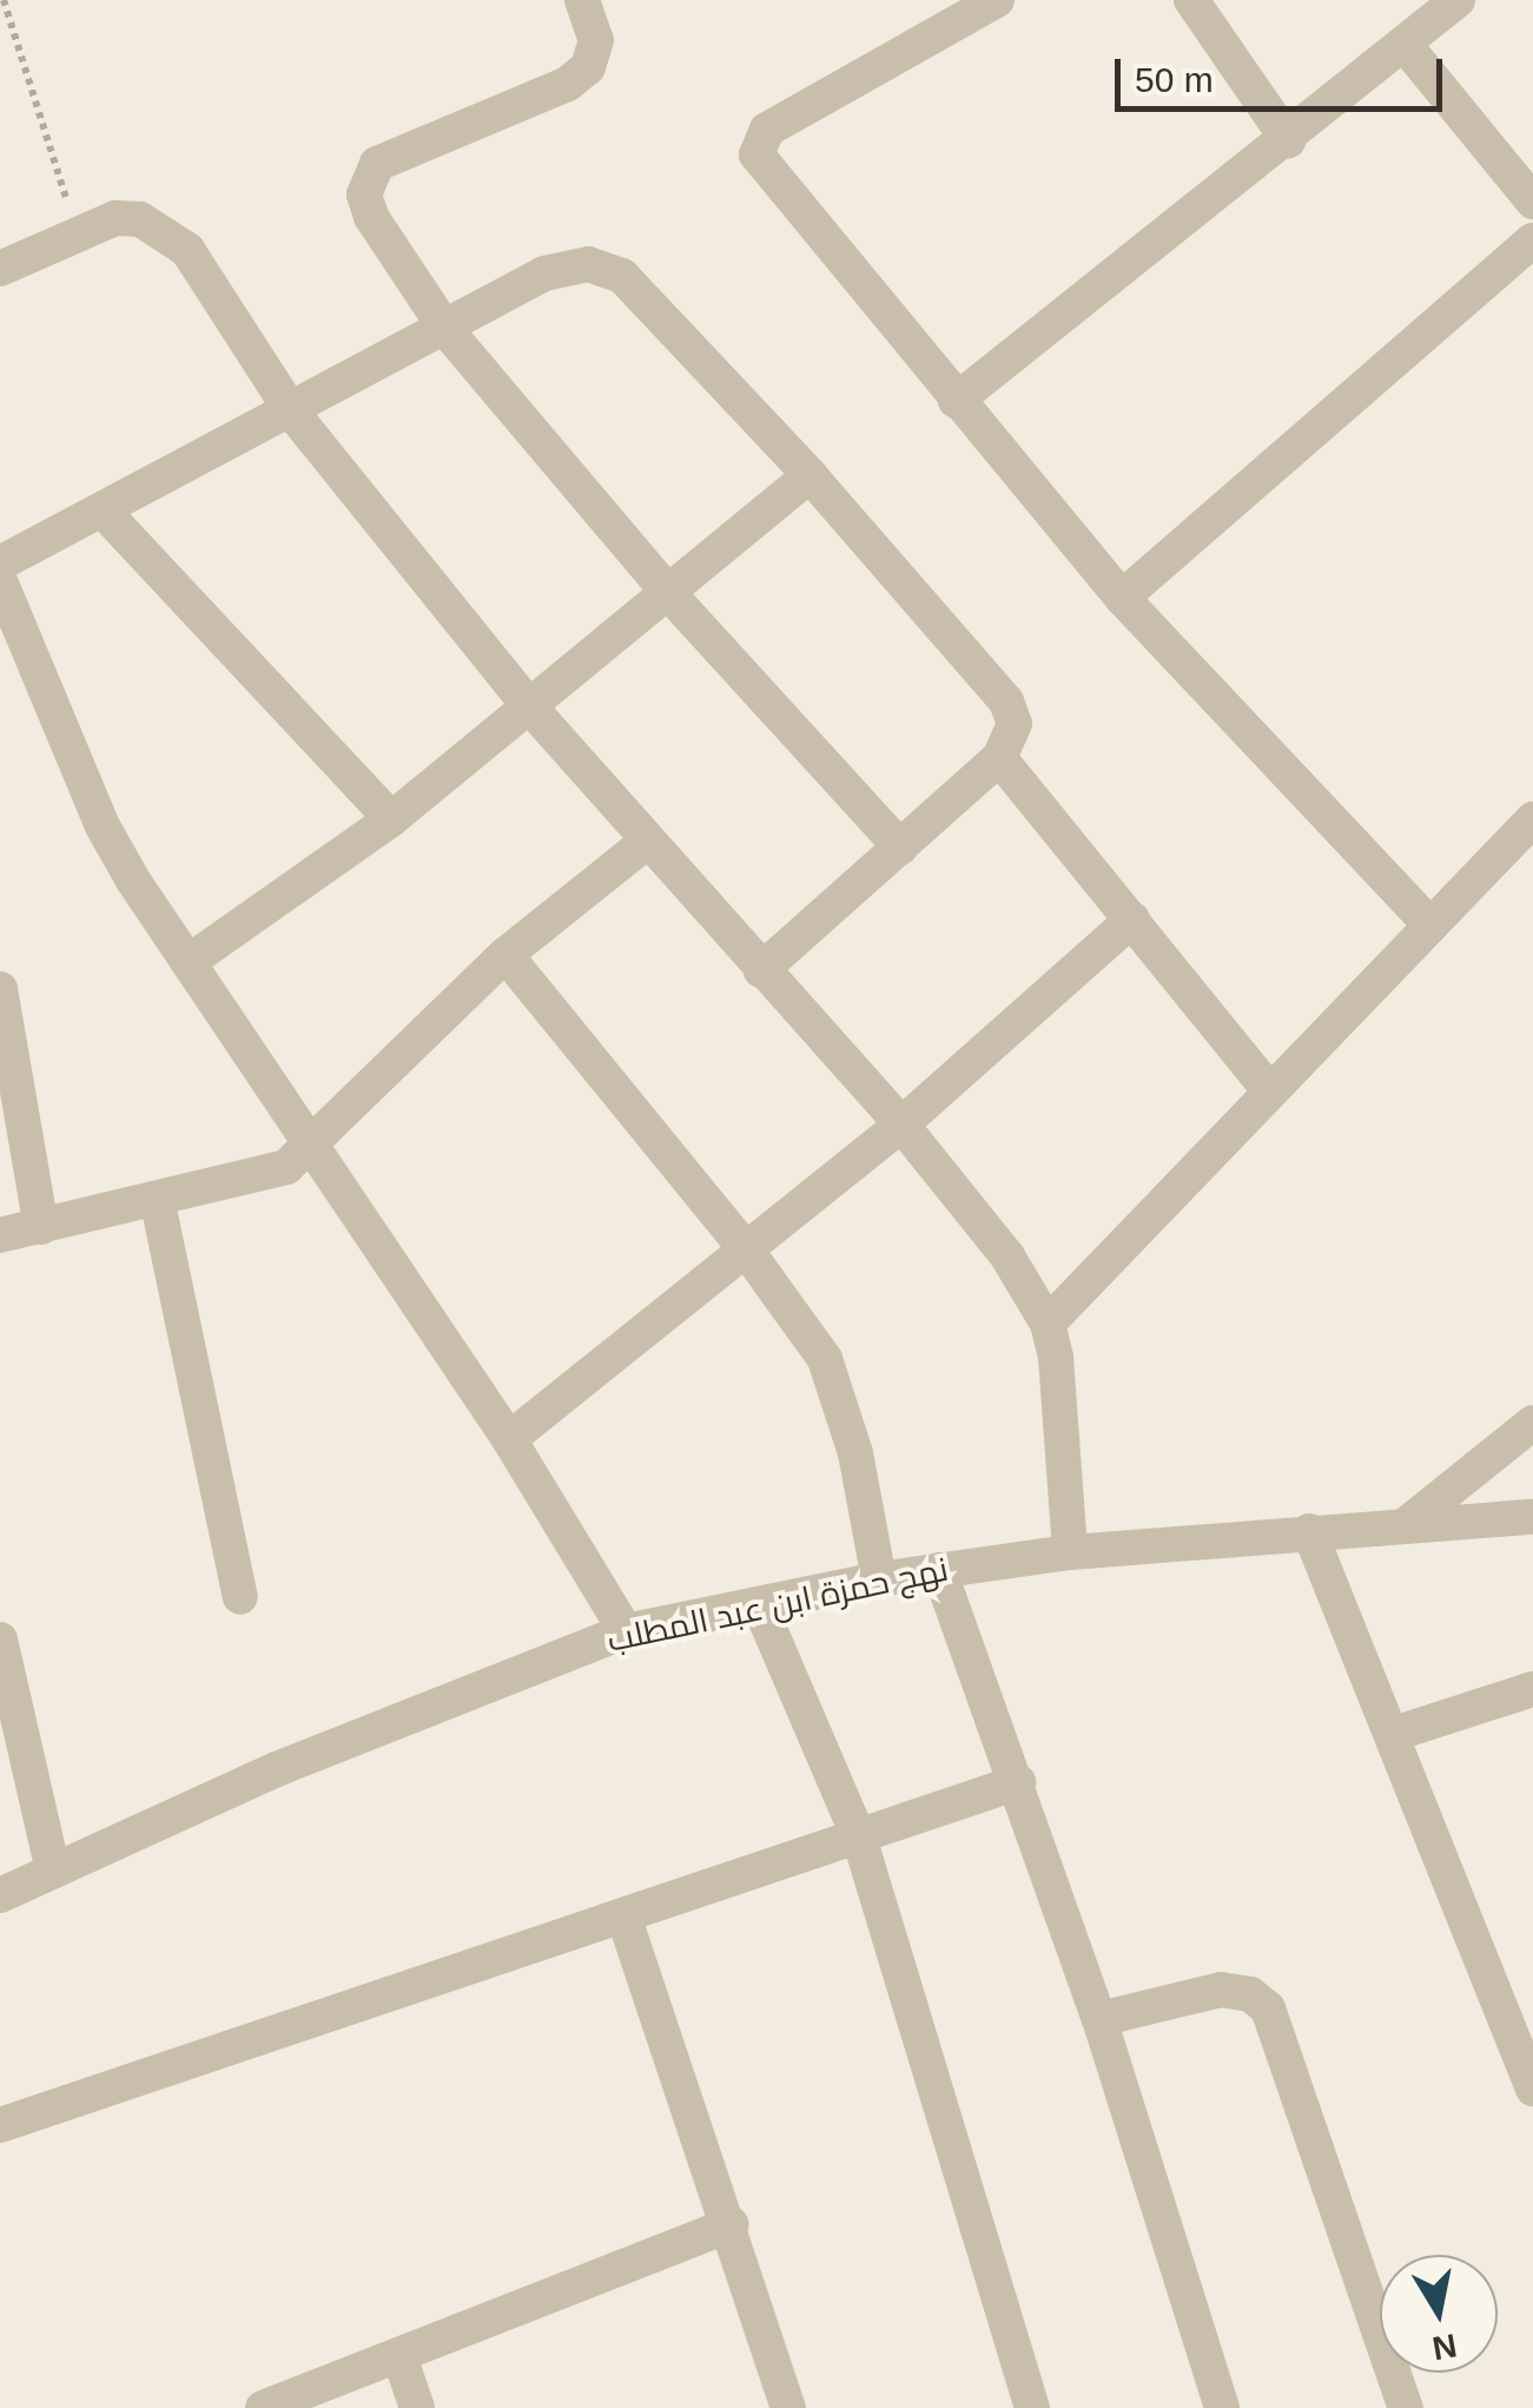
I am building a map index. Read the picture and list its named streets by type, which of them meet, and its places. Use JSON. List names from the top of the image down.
{
  "streets": {
    "street": ["نهج حمزة ابن عبد المطلب"]
  },
  "scale_bar": "50 m",
  "north": "bottom"
}
